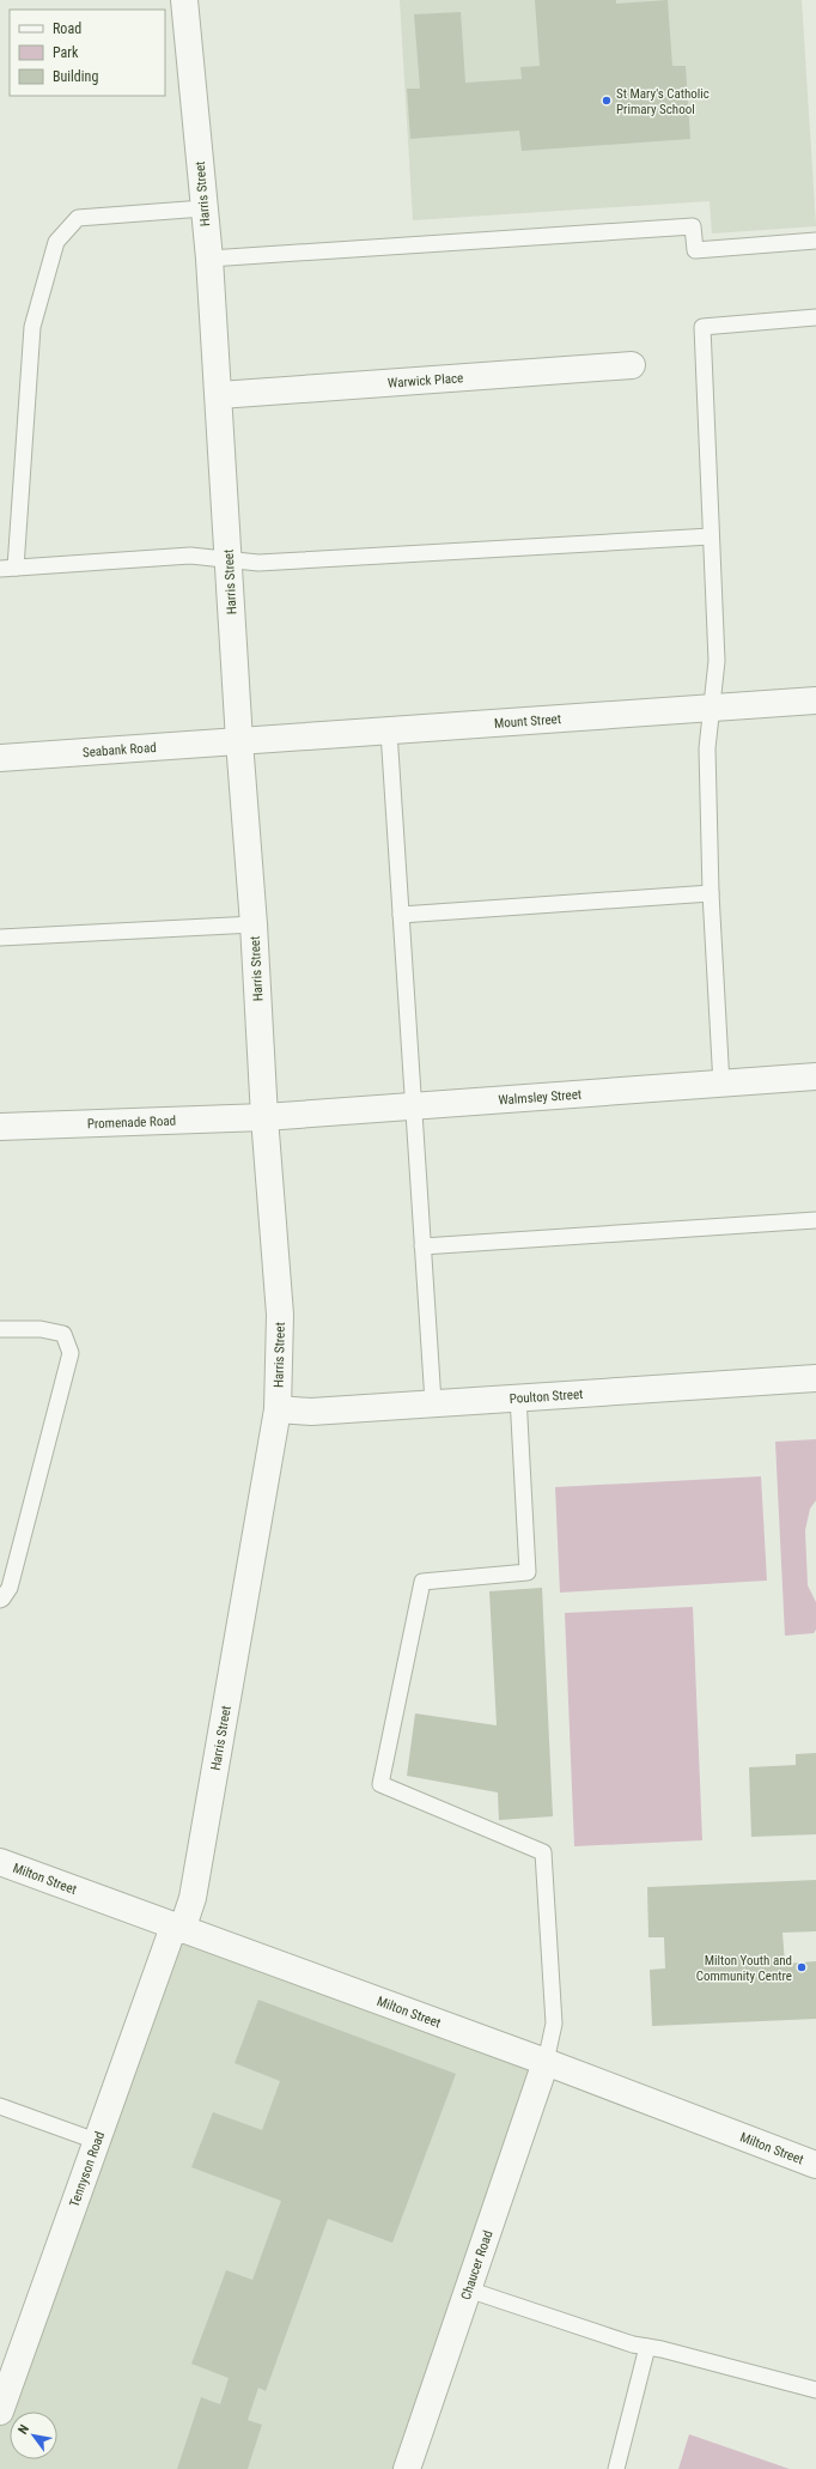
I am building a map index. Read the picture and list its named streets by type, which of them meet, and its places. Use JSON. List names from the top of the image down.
{
  "streets": {
    "street": [
      "Harris Street",
      "Warwick Place",
      "Mount Street",
      "Seabank Road",
      "Walmsley Street",
      "Promenade Road",
      "Poulton Street",
      "Milton Street",
      "Tennyson Road",
      "Chaucer Road"
    ]
  },
  "crossings": [
    ["Harris Street", "Warwick Place"],
    ["Harris Street", "Mount Street"],
    ["Harris Street", "Seabank Road"],
    ["Harris Street", "Walmsley Street"],
    ["Harris Street", "Promenade Road"],
    ["Harris Street", "Poulton Street"],
    ["Harris Street", "Milton Street"],
    ["Harris Street", "Tennyson Road"],
    ["Mount Street", "Seabank Road"],
    ["Walmsley Street", "Promenade Road"],
    ["Milton Street", "Tennyson Road"],
    ["Milton Street", "Chaucer Road"]
  ],
  "places": ["St Mary's Catholic Primary School", "Milton Youth and Community Centre"],
  "legend": ["Road", "Park", "Building"],
  "north": "top left"
}
